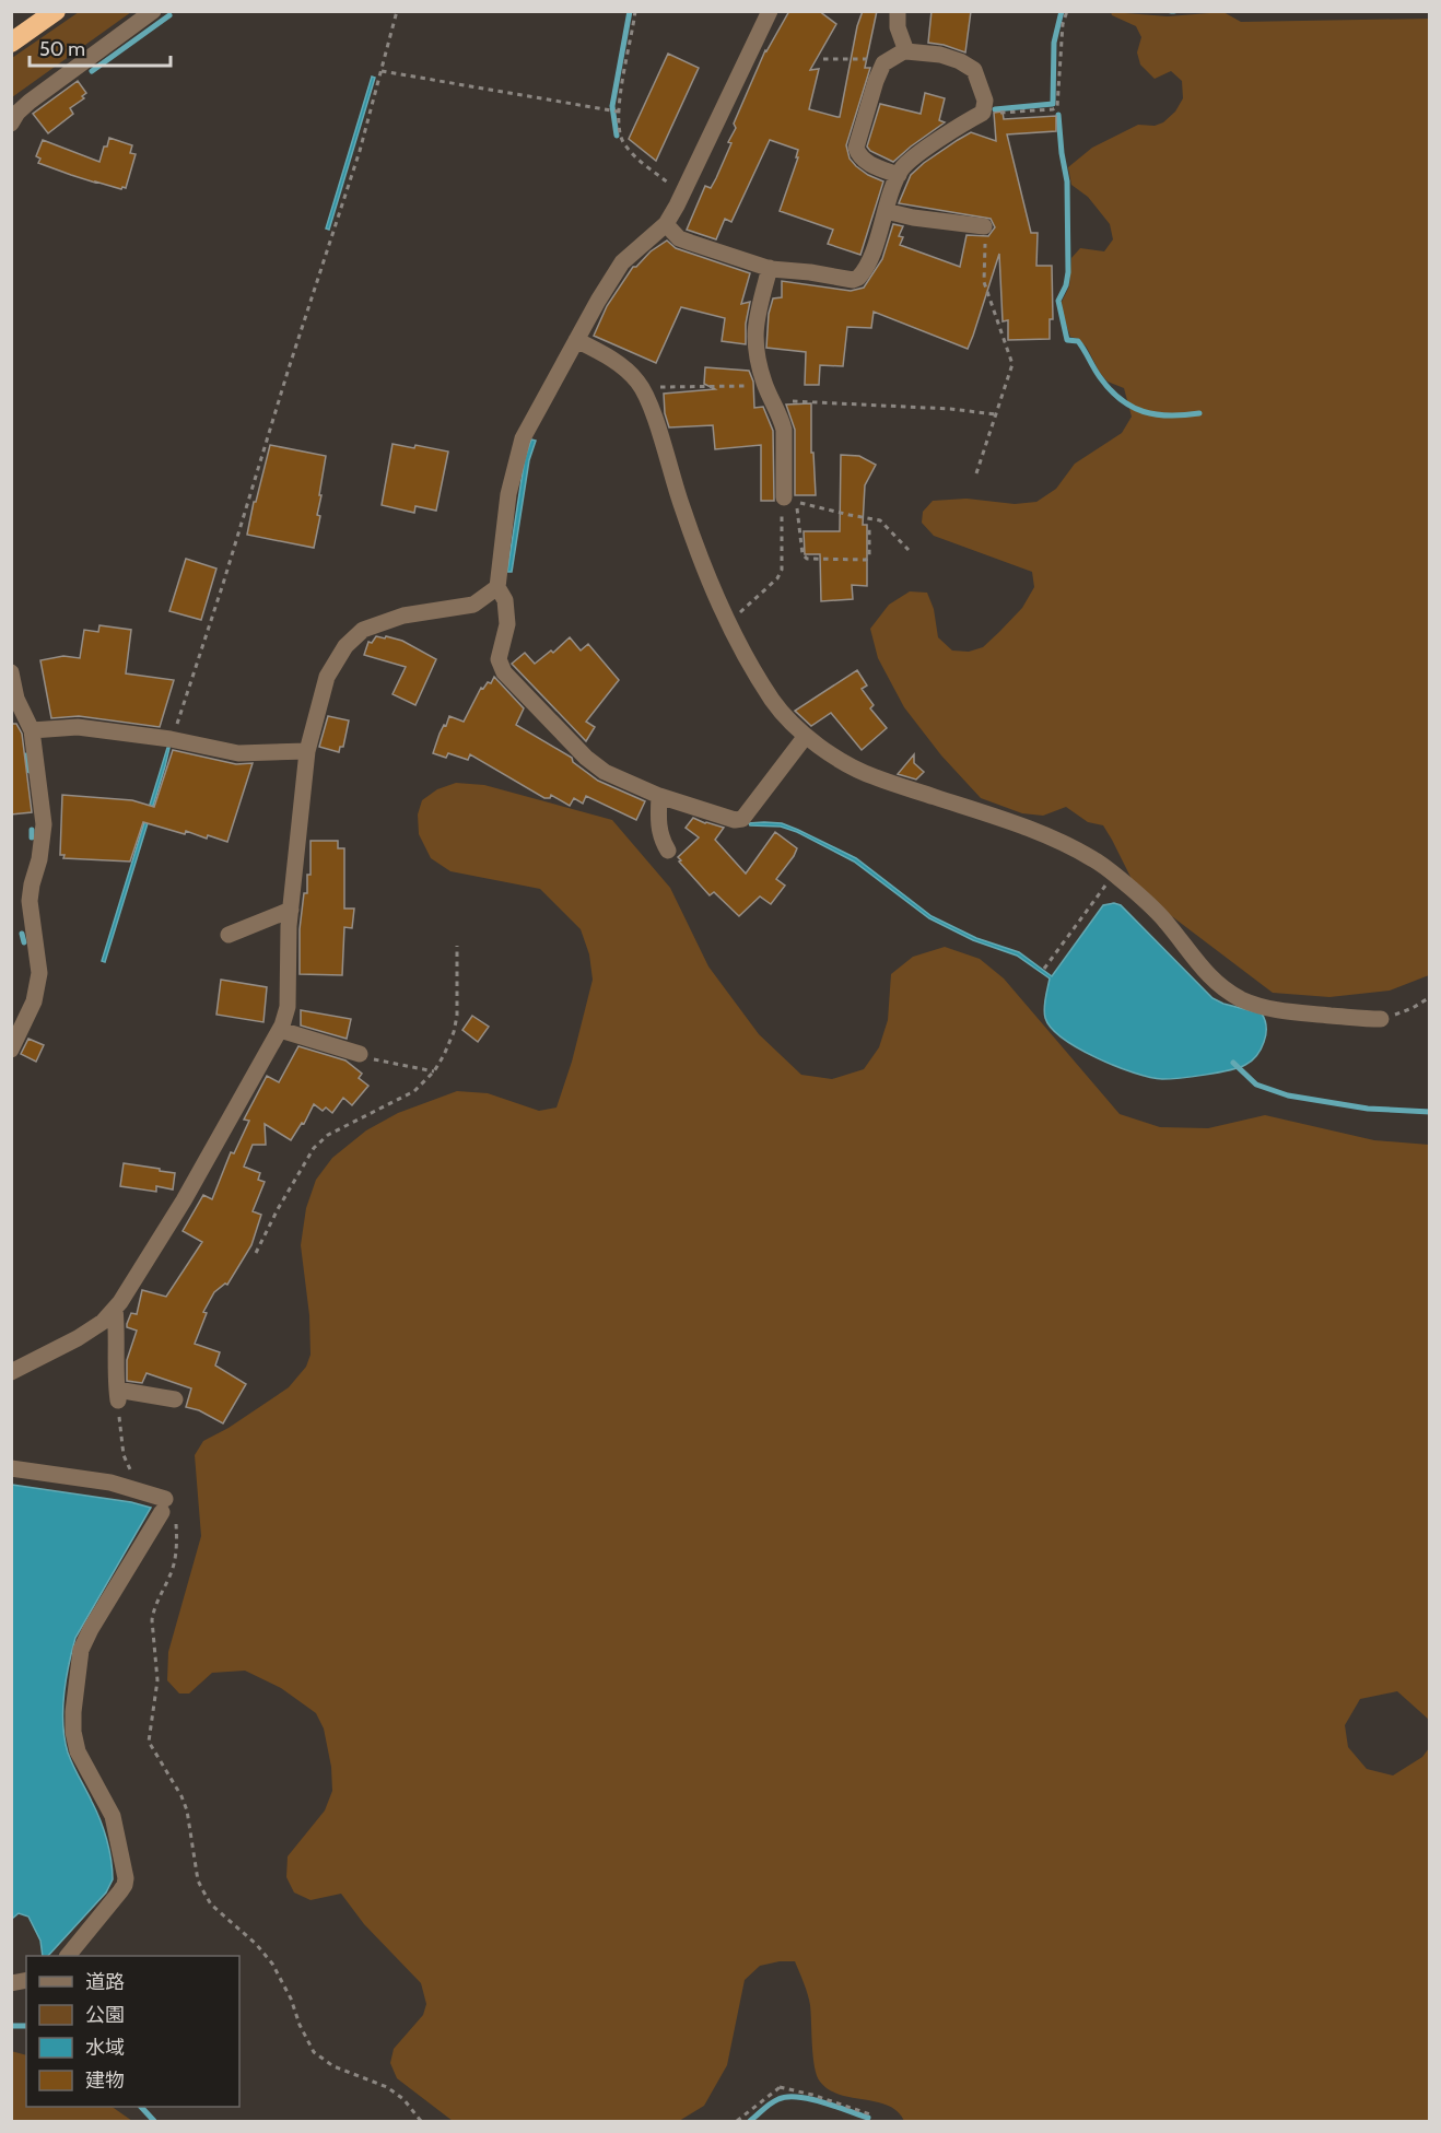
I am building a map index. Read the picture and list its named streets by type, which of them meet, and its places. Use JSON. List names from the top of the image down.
{
  "legend": [
    "道路",
    "公園",
    "水域",
    "建物"
  ],
  "scale_bar": "50 m"
}
